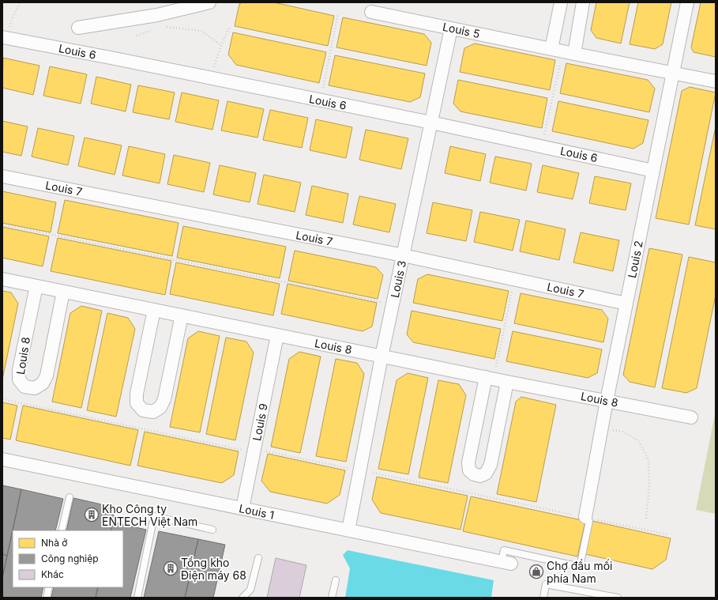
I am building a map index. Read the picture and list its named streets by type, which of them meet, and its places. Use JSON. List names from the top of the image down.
{
  "streets": {
    "street": [
      "Louis 5",
      "Louis 6",
      "Louis 7",
      "Louis 2",
      "Louis 3",
      "Louis 8",
      "Louis 9",
      "Louis 1"
    ]
  },
  "crossings": [
    ["Louis 5", "Louis 2"],
    ["Louis 5", "Louis 3"],
    ["Louis 6", "Louis 2"],
    ["Louis 6", "Louis 3"],
    ["Louis 7", "Louis 2"],
    ["Louis 7", "Louis 3"],
    ["Louis 2", "Louis 8"],
    ["Louis 3", "Louis 8"],
    ["Louis 3", "Louis 1"],
    ["Louis 8", "Louis 9"],
    ["Louis 9", "Louis 1"]
  ],
  "places": {
    "building": ["Kho Công ty ENTECH Việt Nam", "Tổng kho Điện máy 68"],
    "shop": ["Chợ đầu mối phía Nam"]
  },
  "legend": ["Nhà ở", "Công nghiệp", "Khác"]
}
